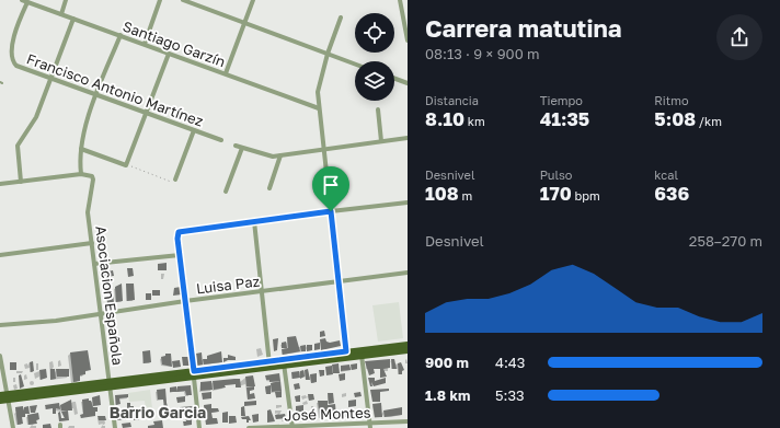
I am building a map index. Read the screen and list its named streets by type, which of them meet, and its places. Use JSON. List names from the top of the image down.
{
  "streets": {
    "street": [
      "Santiago Garzín",
      "Francisco Antonio Martínez",
      "Luisa Paz",
      "Asociacion Española",
      "José Montes"
    ]
  },
  "crossings": [
    ["Santiago Garzín", "Francisco Antonio Martínez"],
    ["Luisa Paz", "Asociacion Española"]
  ],
  "districts": ["Barrio Garcia"],
  "page": {
    "heading": ["Carrera matutina", "08:13 · 9 × 900 m"],
    "stats": [
      ["Distancia", "8.10 km"],
      ["Tiempo", "41:35"],
      ["Ritmo", "5:08 /km"],
      ["Desnivel", "108 m"],
      ["Pulso", "170 bpm"],
      ["kcal", "636"]
    ],
    "chart": ["Desnivel", "258–270 m"],
    "list": [
      {
        "name": "900 m",
        "note": "4:43"
      },
      {
        "name": "1.8 km",
        "note": "5:33"
      }
    ]
  }
}
